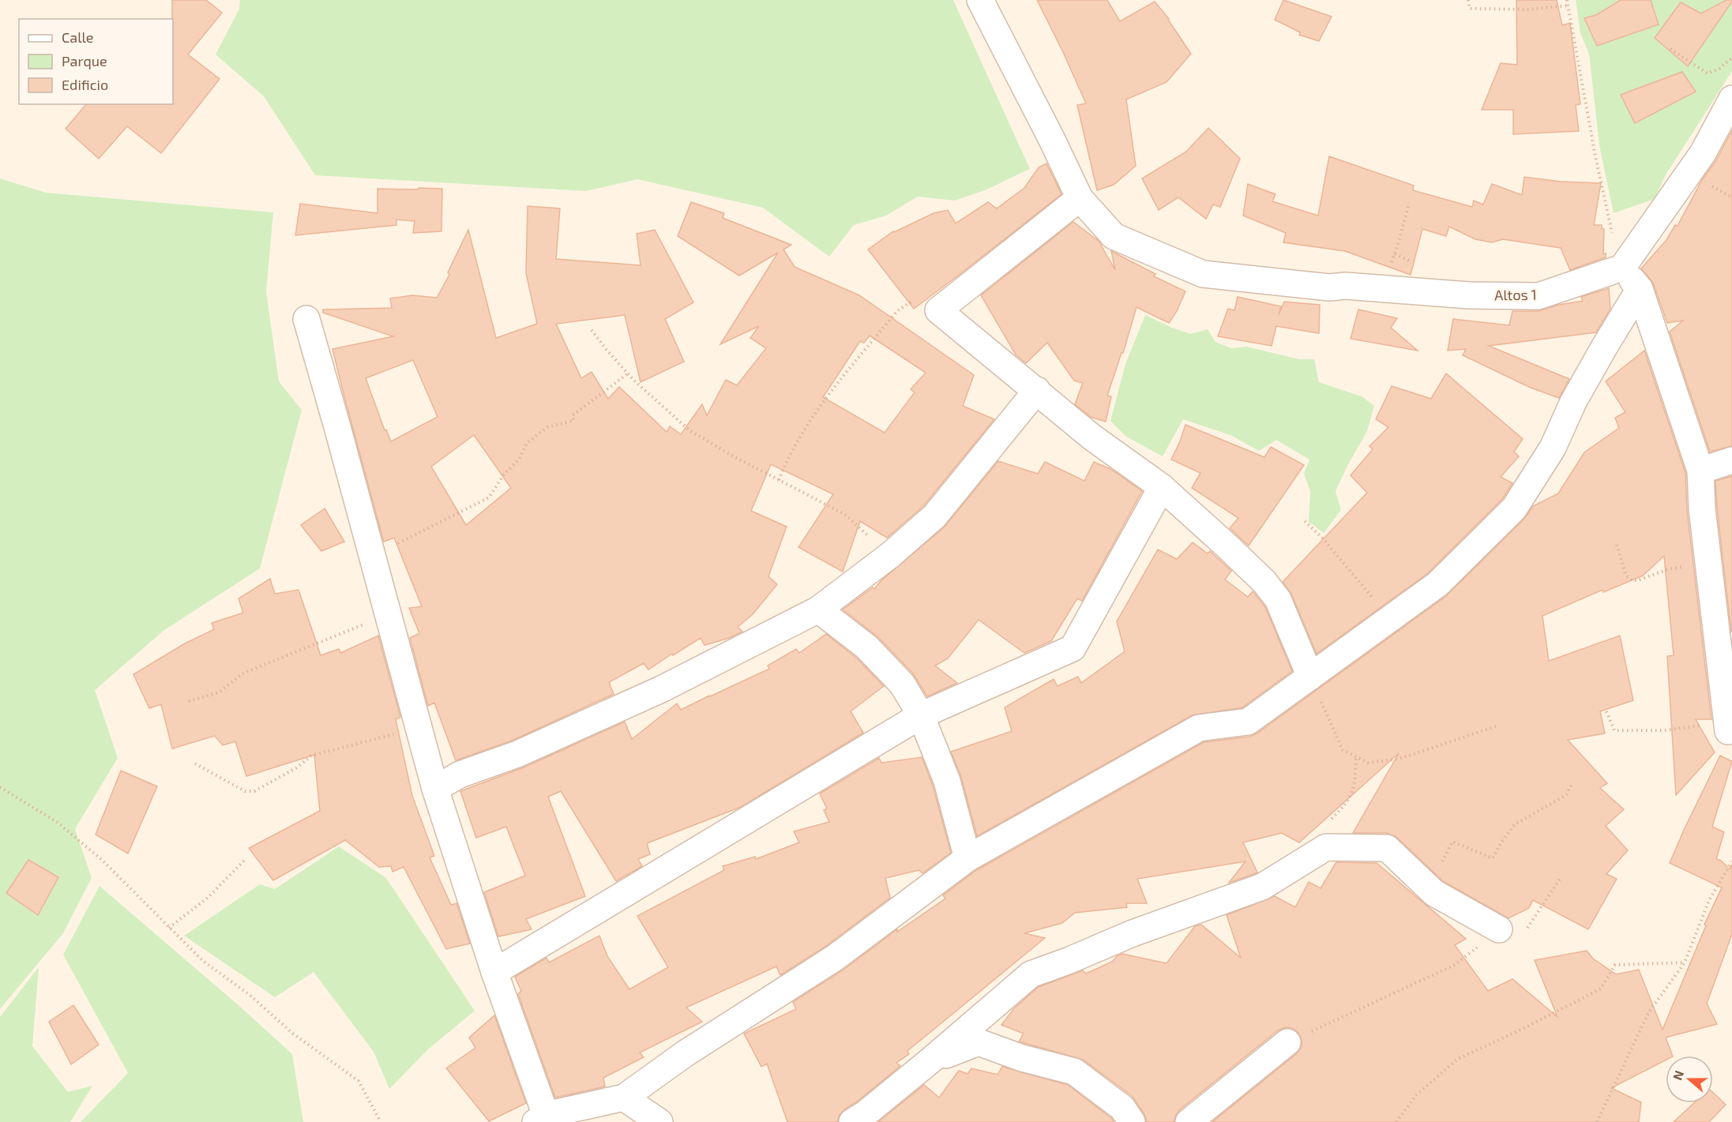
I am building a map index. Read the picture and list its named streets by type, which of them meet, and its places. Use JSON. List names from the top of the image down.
{
  "streets": {
    "street": ["Altos 1"]
  },
  "legend": ["Calle", "Parque", "Edificio"],
  "north": "left"
}
